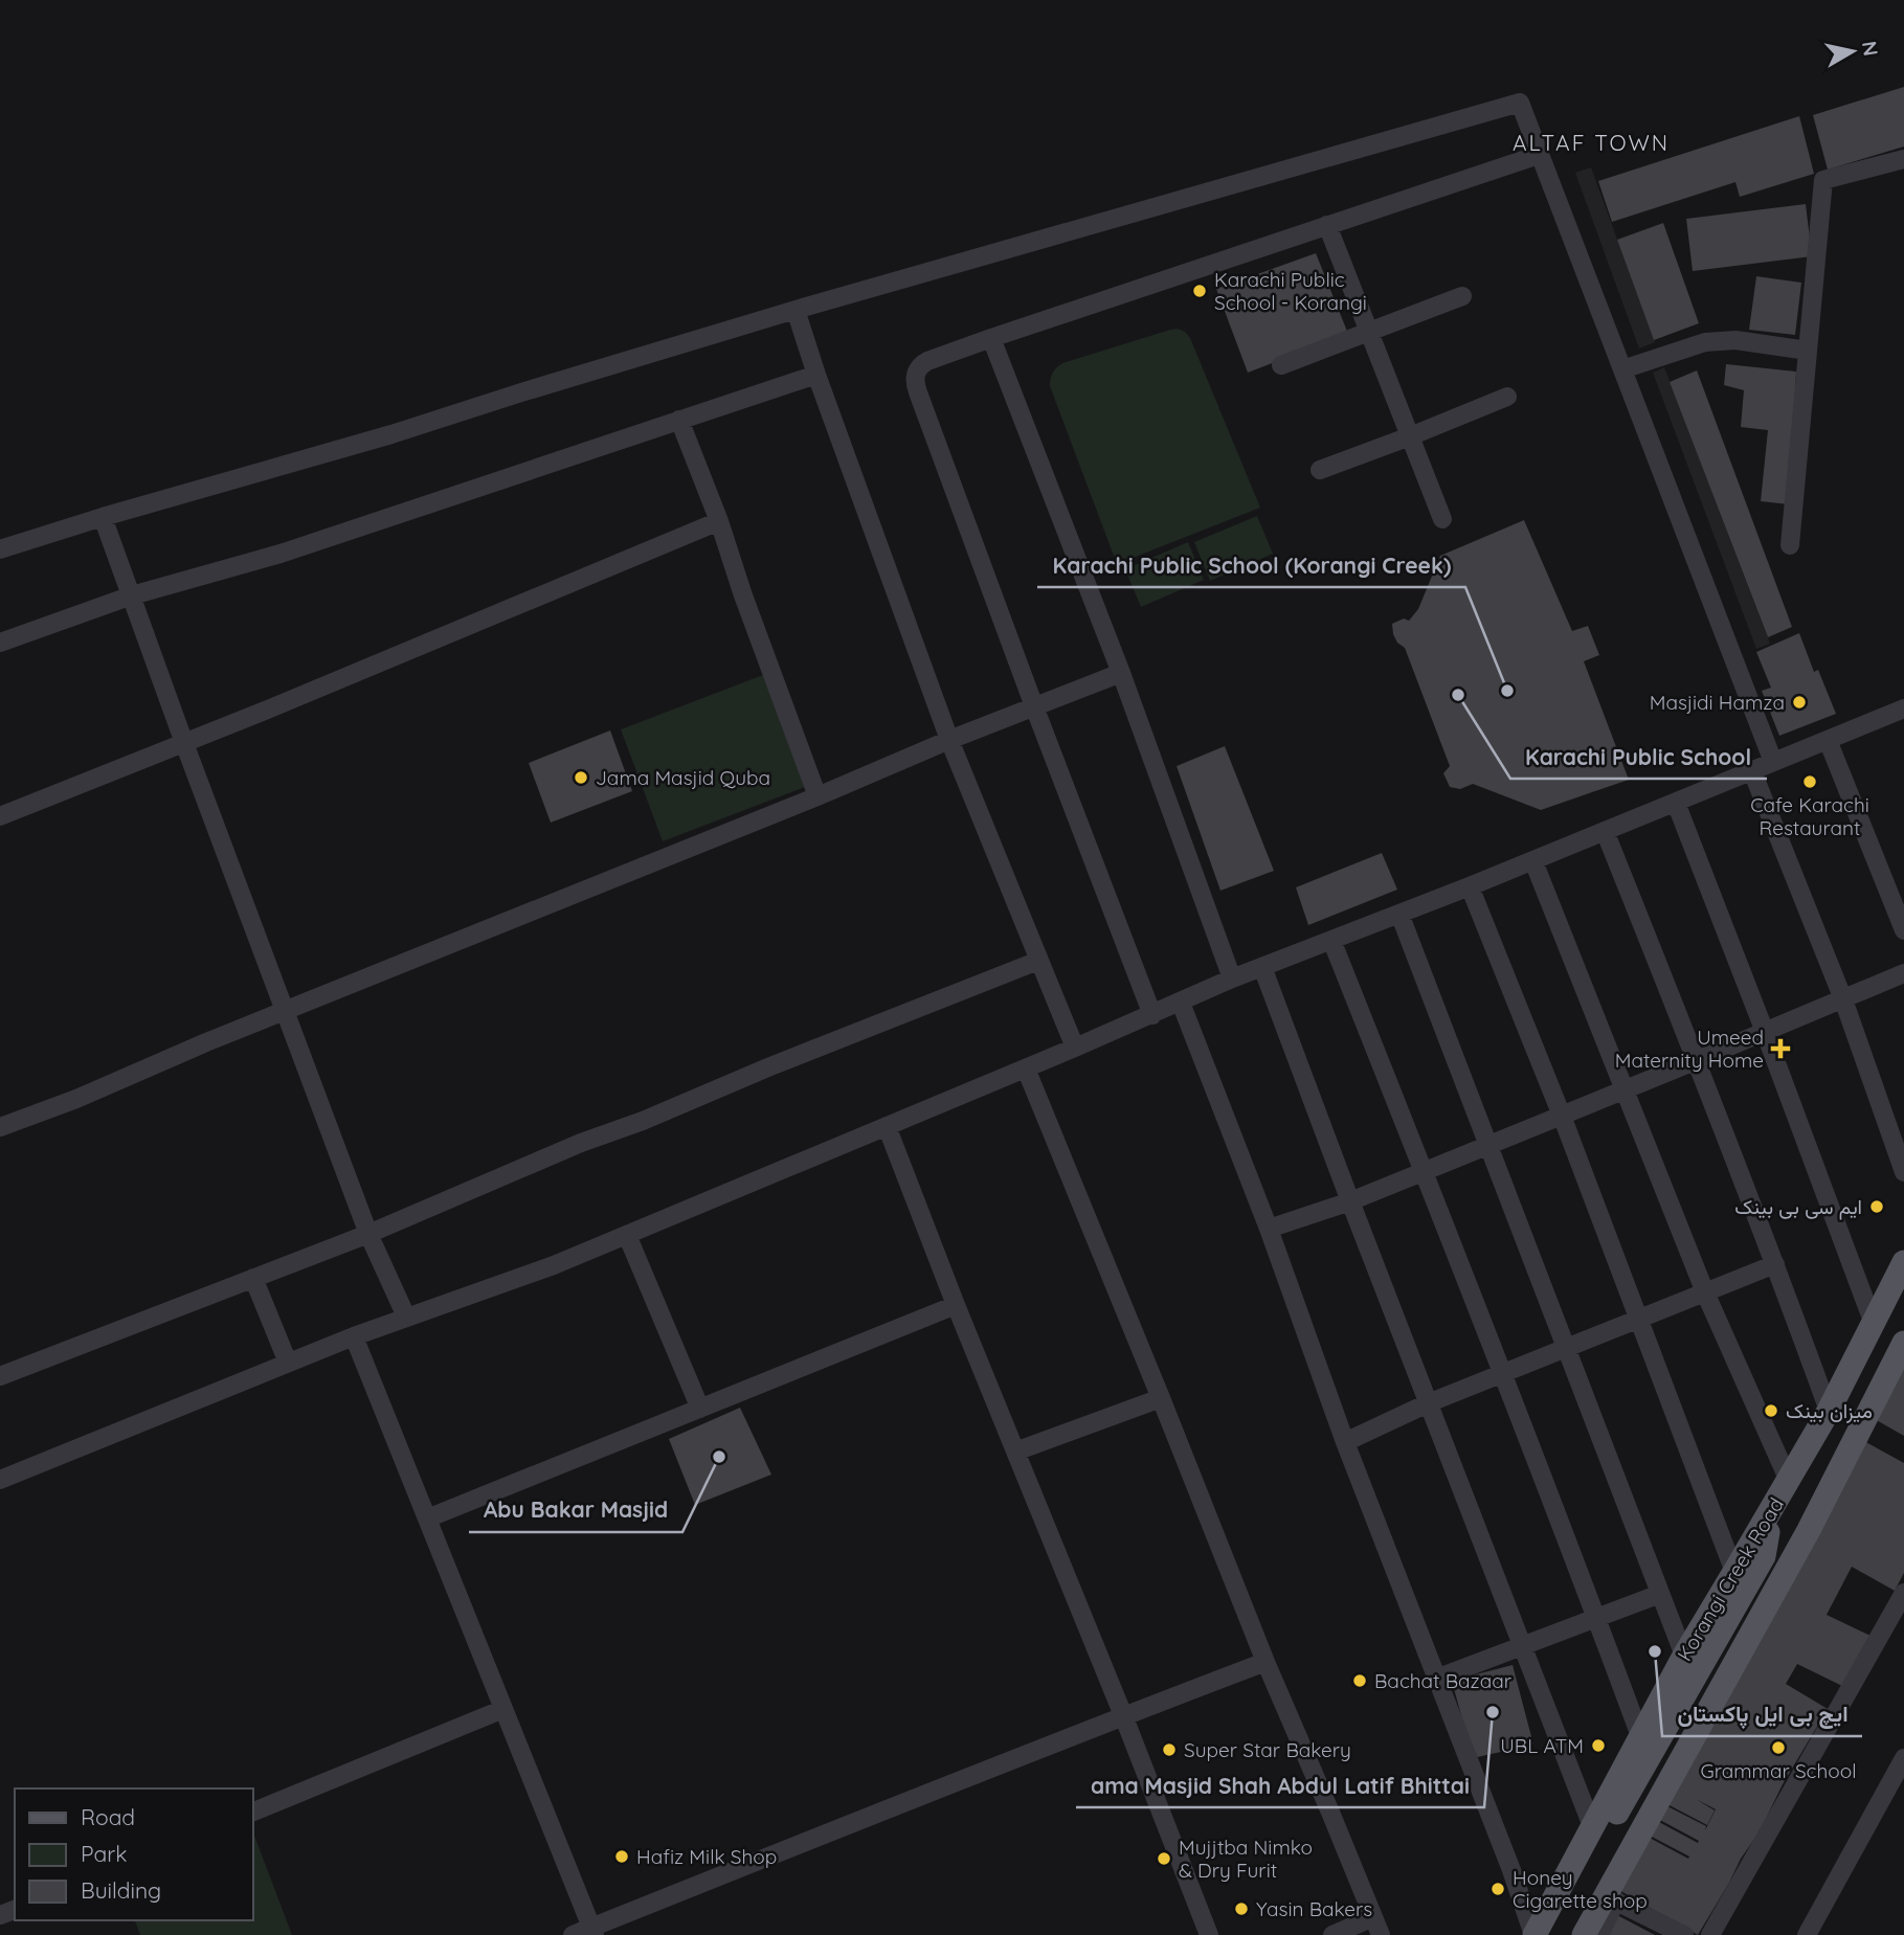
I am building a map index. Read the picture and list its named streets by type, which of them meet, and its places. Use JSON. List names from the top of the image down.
{
  "streets": {
    "main road": ["Korangi Creek Road"]
  },
  "districts": ["ALTAF TOWN"],
  "places": {
    "other": [
      "Karachi Public School - Korangi",
      "Karachi Public School (Korangi Creek)",
      "Karachi Public School",
      "Masjidi Hamza",
      "Jama Masjid Quba",
      "Cafe Karachi Restaurant",
      "ایم سی بی بینک",
      "میزان بینک",
      "Abu Bakar Masjid",
      "ایچ بی ایل پاکستان",
      "Bachat Bazaar",
      "ama Masjid Shah Abdul Latif Bhittai",
      "UBL ATM",
      "Grammar School",
      "Super Star Bakery",
      "Hafiz Milk Shop",
      "Mujjtba Nimko & Dry Furit",
      "Honey Cigarette shop",
      "Yasin Bakers"
    ],
    "health": ["Umeed Maternity Home"]
  },
  "legend": ["Road", "Park", "Building"],
  "north": "right"
}
